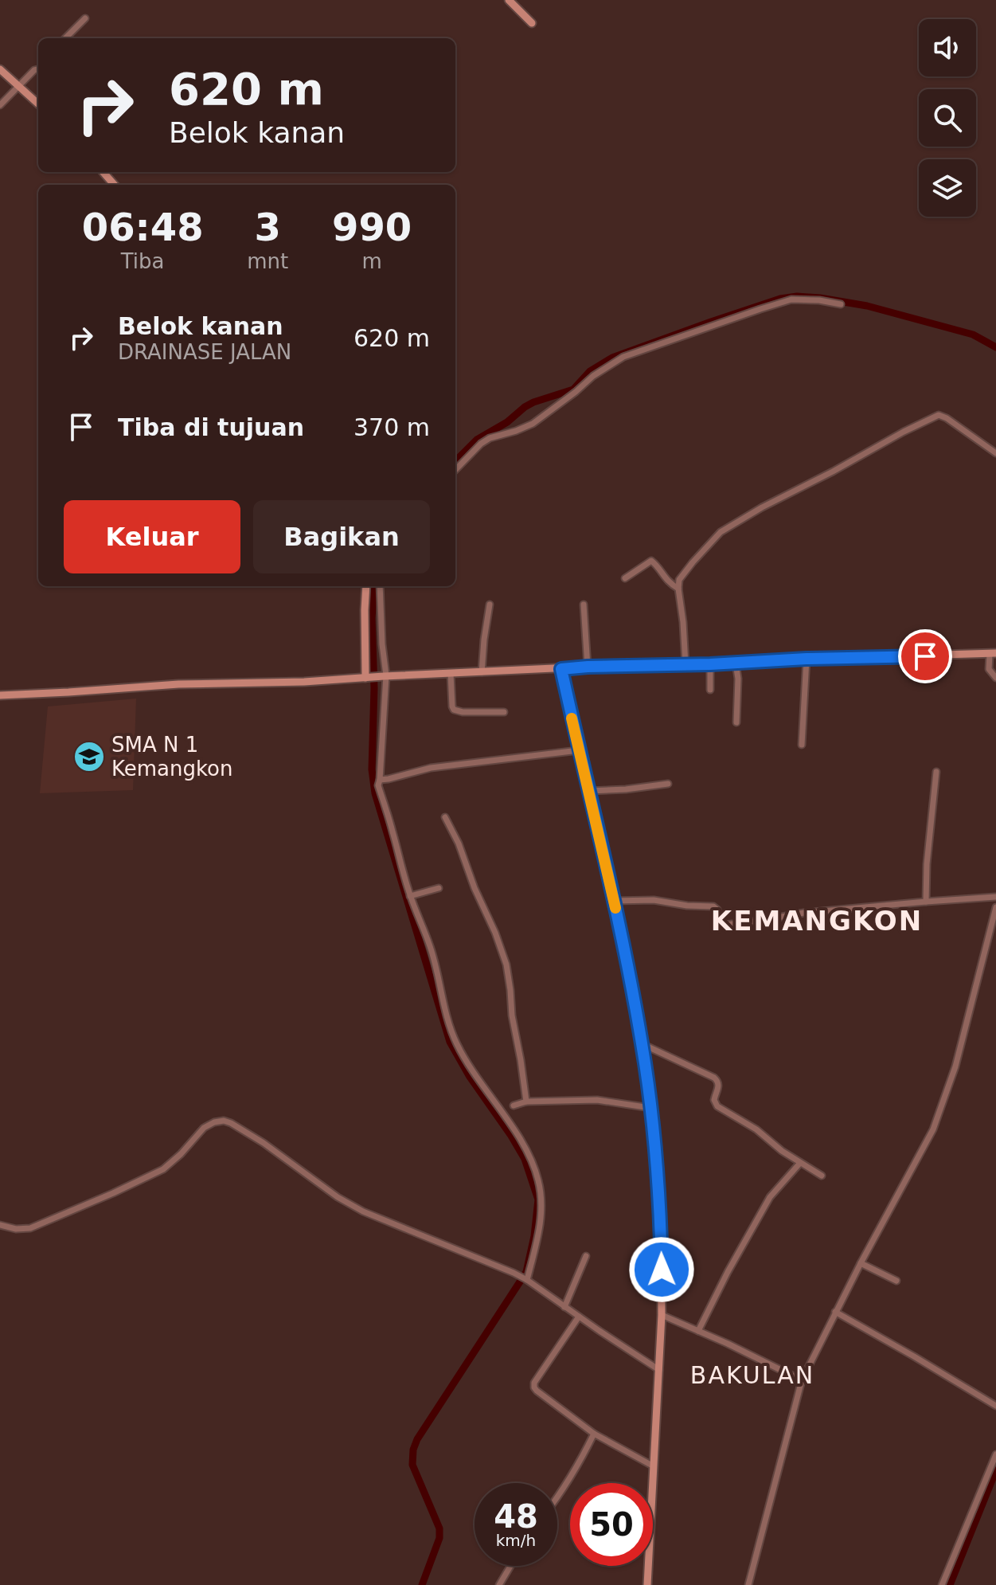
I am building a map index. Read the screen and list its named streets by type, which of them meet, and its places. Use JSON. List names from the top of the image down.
{
  "districts": ["KEMANGKON", "BAKULAN"],
  "places": {
    "school or university": ["SMA N 1 Kemangkon"]
  },
  "page": {
    "turn": ["620 m", "Belok kanan"],
    "eta": [
      "06:48",
      "Tiba",
      "3",
      "mnt",
      "990",
      "m"
    ],
    "list": [
      {
        "name": "Belok kanan",
        "note": "DRAINASE JALAN",
        "value": "620 m"
      },
      {
        "name": "Tiba di tujuan",
        "value": "370 m"
      }
    ],
    "buttons": ["Keluar", "Bagikan"],
    "speed": "48 km/h",
    "limit": "50"
  }
}
